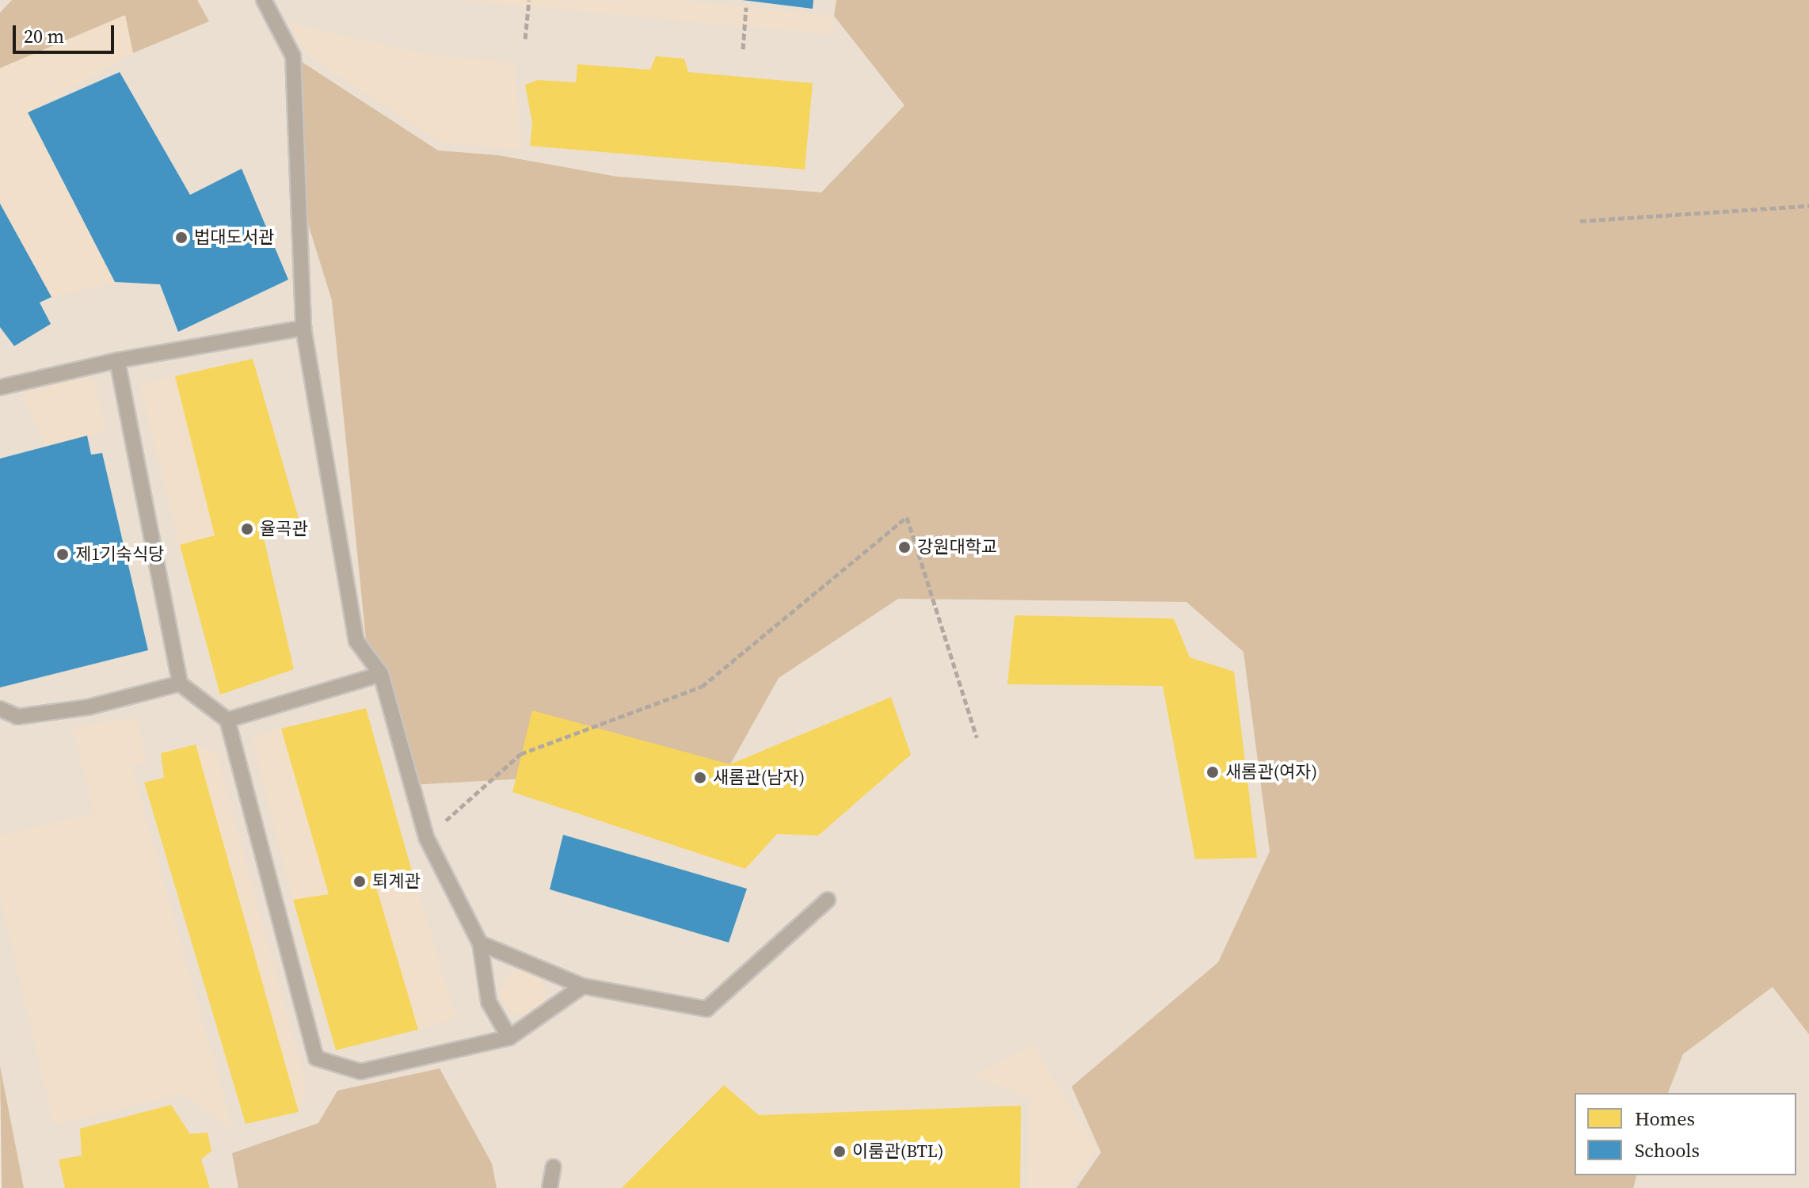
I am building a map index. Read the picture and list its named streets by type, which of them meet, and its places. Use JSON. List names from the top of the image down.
{
  "places": [
    "법대도서관",
    "율곡관",
    "강원대학교",
    "제1기숙식당",
    "새롬관(여자)",
    "새롬관(남자)",
    "퇴계관",
    "이룸관(BTL)"
  ],
  "legend": ["Homes", "Schools"],
  "scale_bar": "20 m"
}
